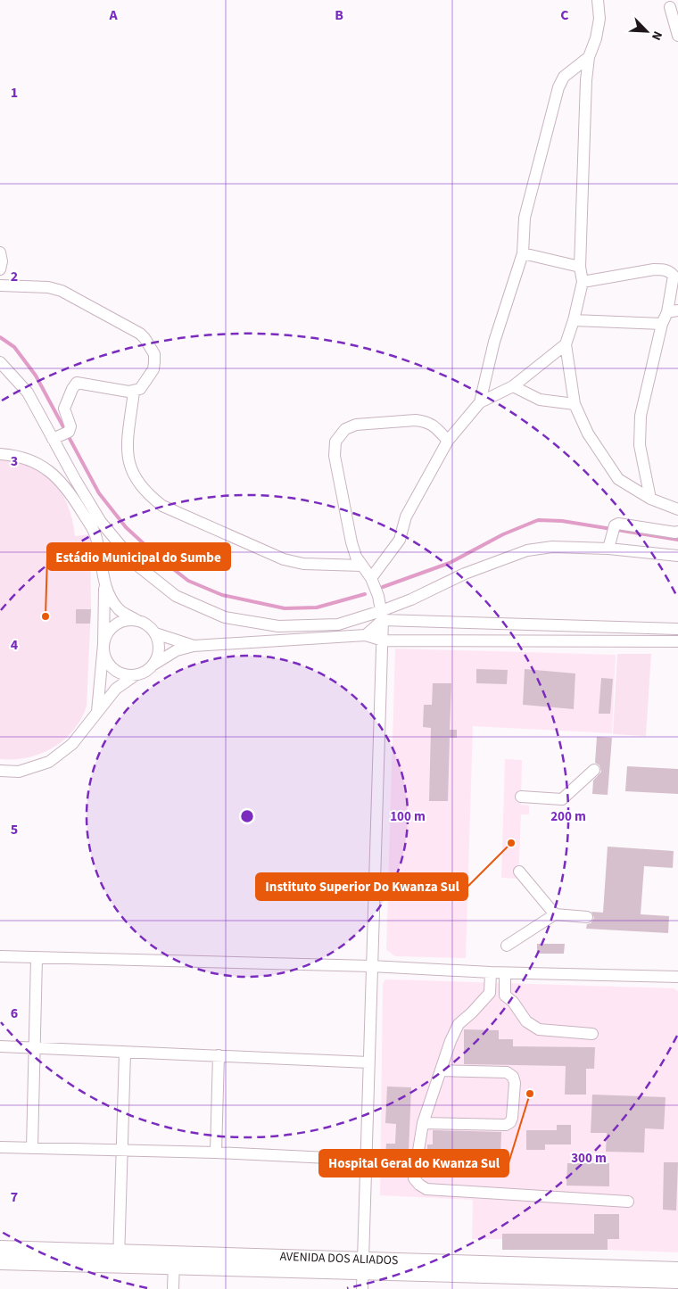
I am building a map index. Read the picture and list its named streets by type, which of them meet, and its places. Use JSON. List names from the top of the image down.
{
  "streets": {
    "main road": ["AVENIDA DOS ALIADOS"]
  },
  "places": ["Estádio Municipal do Sumbe", "Instituto Superior Do Kwanza Sul", "Hospital Geral do Kwanza Sul"],
  "north": "bottom right",
  "grid": {
    "columns": ["A", "B", "C"],
    "rows": [
      "1",
      "2",
      "3",
      "4",
      "5",
      "6",
      "7"
    ]
  },
  "rings": ["100 m", "200 m", "300 m"]
}
